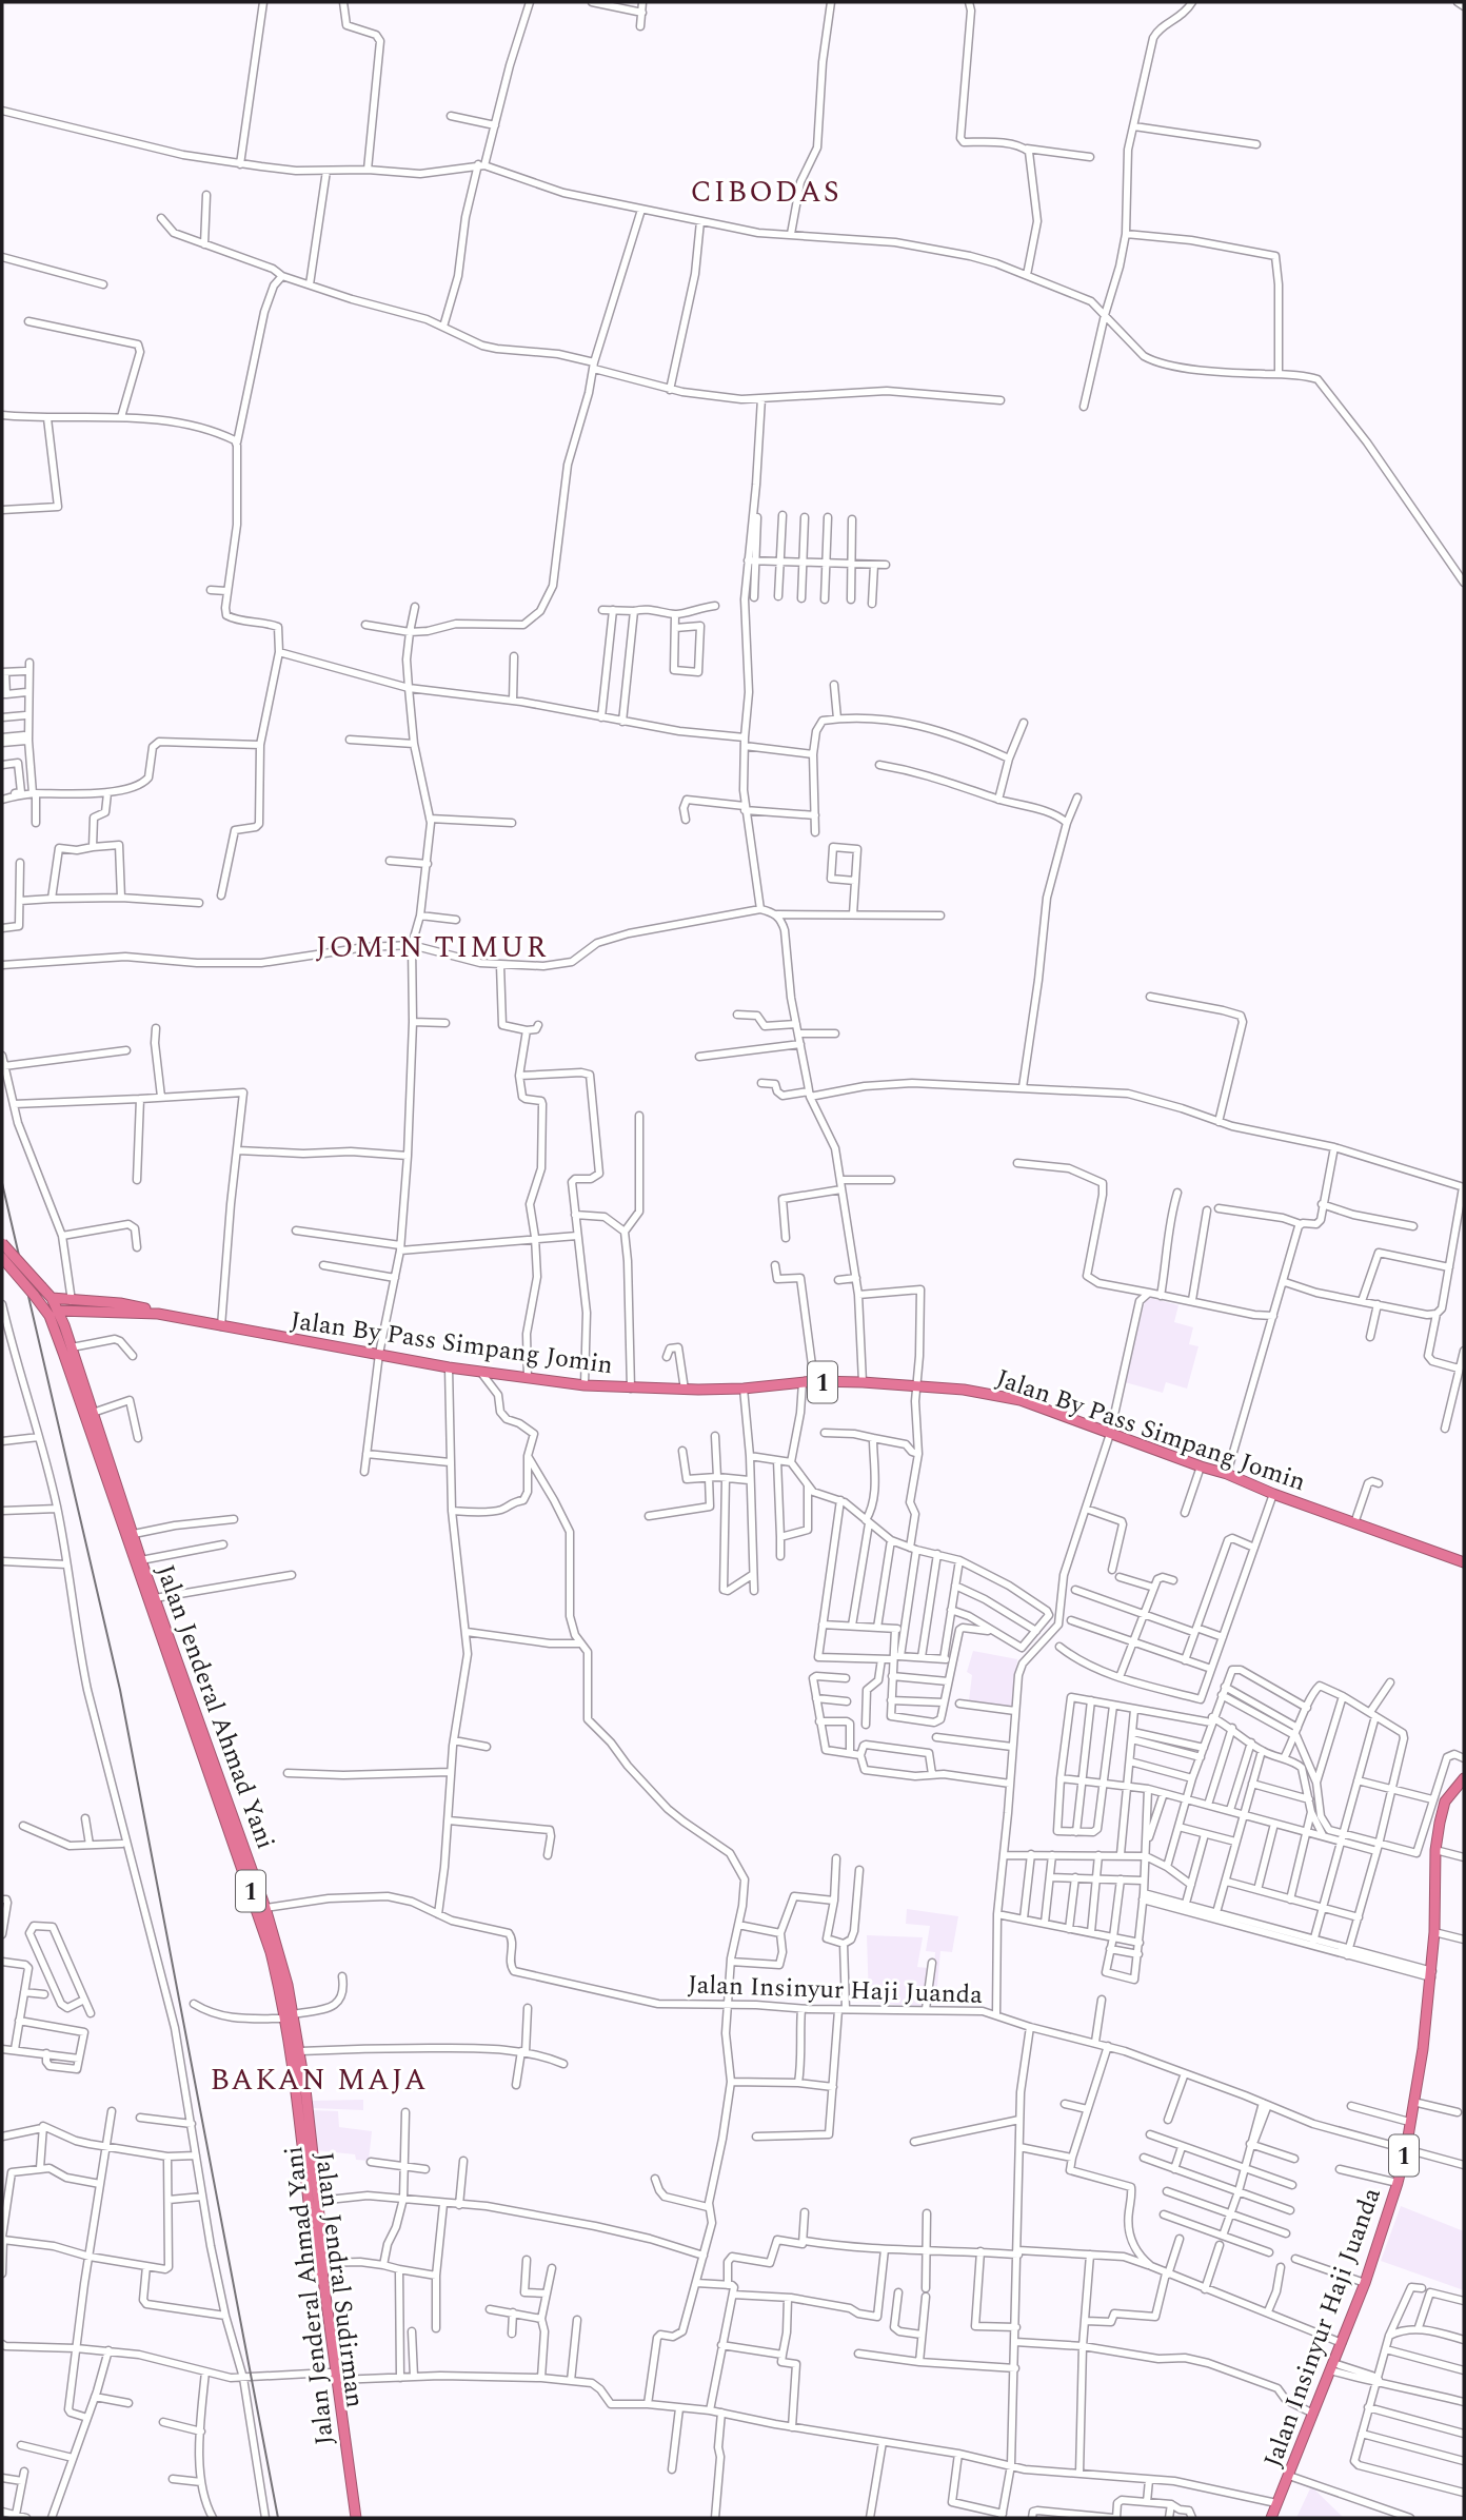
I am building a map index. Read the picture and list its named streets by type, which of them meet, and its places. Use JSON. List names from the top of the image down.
{
  "streets": {
    "highway": [
      "Jalan By Pass Simpang Jomin",
      "1",
      "Jalan Jenderal Ahmad Yani",
      "Jalan Insinyur Haji Juanda",
      "Jalan Jendral Sudirman"
    ]
  },
  "crossings": [
    ["Jalan By Pass Simpang Jomin", "Jalan Jenderal Ahmad Yani"],
    ["Jalan Jenderal Ahmad Yani", "Jalan Jendral Sudirman"]
  ],
  "districts": ["CIBODAS", "JOMIN TIMUR", "BAKAN MAJA"]
}
